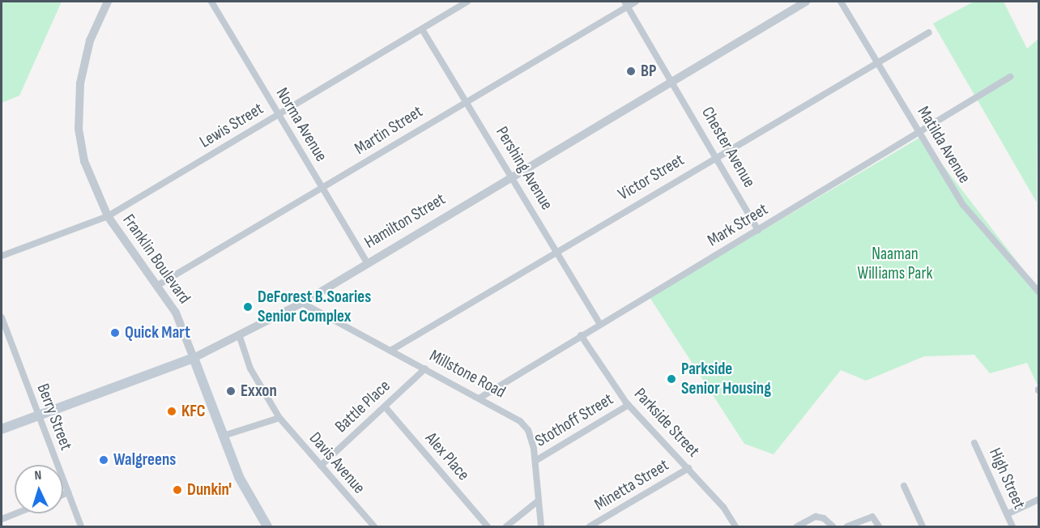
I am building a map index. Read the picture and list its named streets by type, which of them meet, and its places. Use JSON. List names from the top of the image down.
{
  "streets": {
    "main road": ["Hamilton Street", "Franklin Boulevard"],
    "street": [
      "Norma Avenue",
      "Lewis Street",
      "Martin Street",
      "Matilda Avenue",
      "Chester Avenue",
      "Pershing Avenue",
      "Victor Street",
      "Mark Street",
      "Millstone Road",
      "Battle Place",
      "Berry Street",
      "Stothoff Street",
      "Parkside Street",
      "Alex Place",
      "Davis Avenue",
      "High Street",
      "Minetta Street"
    ]
  },
  "crossings": [
    ["Norma Avenue", "Lewis Street"],
    ["Norma Avenue", "Martin Street"],
    ["Norma Avenue", "Hamilton Street"],
    ["Lewis Street", "Pershing Avenue"],
    ["Lewis Street", "Franklin Boulevard"],
    ["Martin Street", "Chester Avenue"],
    ["Martin Street", "Pershing Avenue"],
    ["Martin Street", "Franklin Boulevard"],
    ["Matilda Avenue", "Victor Street"],
    ["Matilda Avenue", "Mark Street"],
    ["Chester Avenue", "Victor Street"],
    ["Chester Avenue", "Hamilton Street"],
    ["Chester Avenue", "Mark Street"],
    ["Pershing Avenue", "Victor Street"],
    ["Pershing Avenue", "Hamilton Street"],
    ["Pershing Avenue", "Mark Street"],
    ["Victor Street", "Millstone Road"],
    ["Hamilton Street", "Franklin Boulevard"],
    ["Hamilton Street", "Millstone Road"],
    ["Hamilton Street", "Berry Street"],
    ["Hamilton Street", "Davis Avenue"],
    ["Mark Street", "Millstone Road"],
    ["Mark Street", "Parkside Street"],
    ["Millstone Road", "Battle Place"],
    ["Millstone Road", "Stothoff Street"],
    ["Battle Place", "Alex Place"],
    ["Battle Place", "Davis Avenue"],
    ["Stothoff Street", "Parkside Street"],
    ["Parkside Street", "Minetta Street"]
  ],
  "parks": ["Naaman Williams Park"],
  "places": [
    "BP",
    "DeForest B.Soaries Senior Complex",
    "Quick Mart",
    "Parkside Senior Housing",
    "Exxon",
    "KFC",
    "Walgreens",
    "Dunkin'"
  ],
  "north": "top"
}
